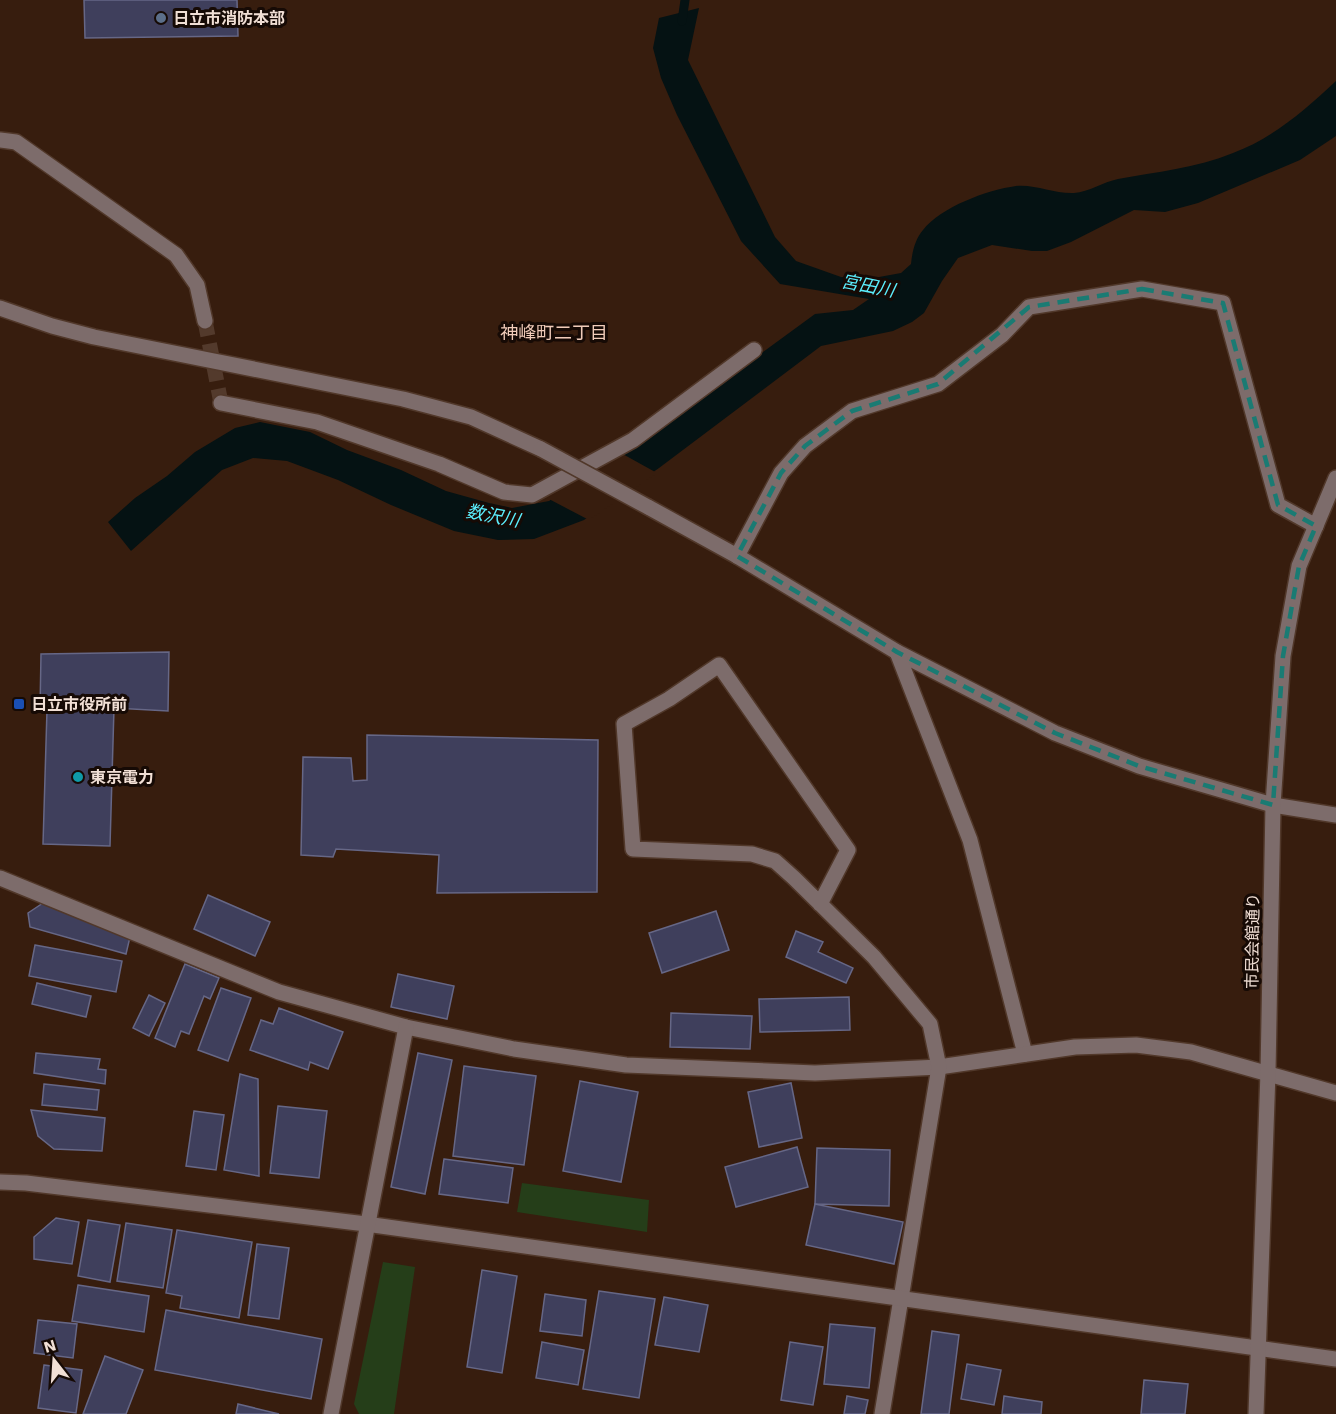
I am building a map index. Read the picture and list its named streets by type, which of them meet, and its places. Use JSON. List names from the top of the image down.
{
  "streets": {
    "street": ["市民会館通り"]
  },
  "districts": ["神峰町二丁目"],
  "water": ["宮田川", "数沢川"],
  "places": {
    "other": ["日立市消防本部", "東京電力"],
    "transit": ["日立市役所前"]
  },
  "north": "top"
}
